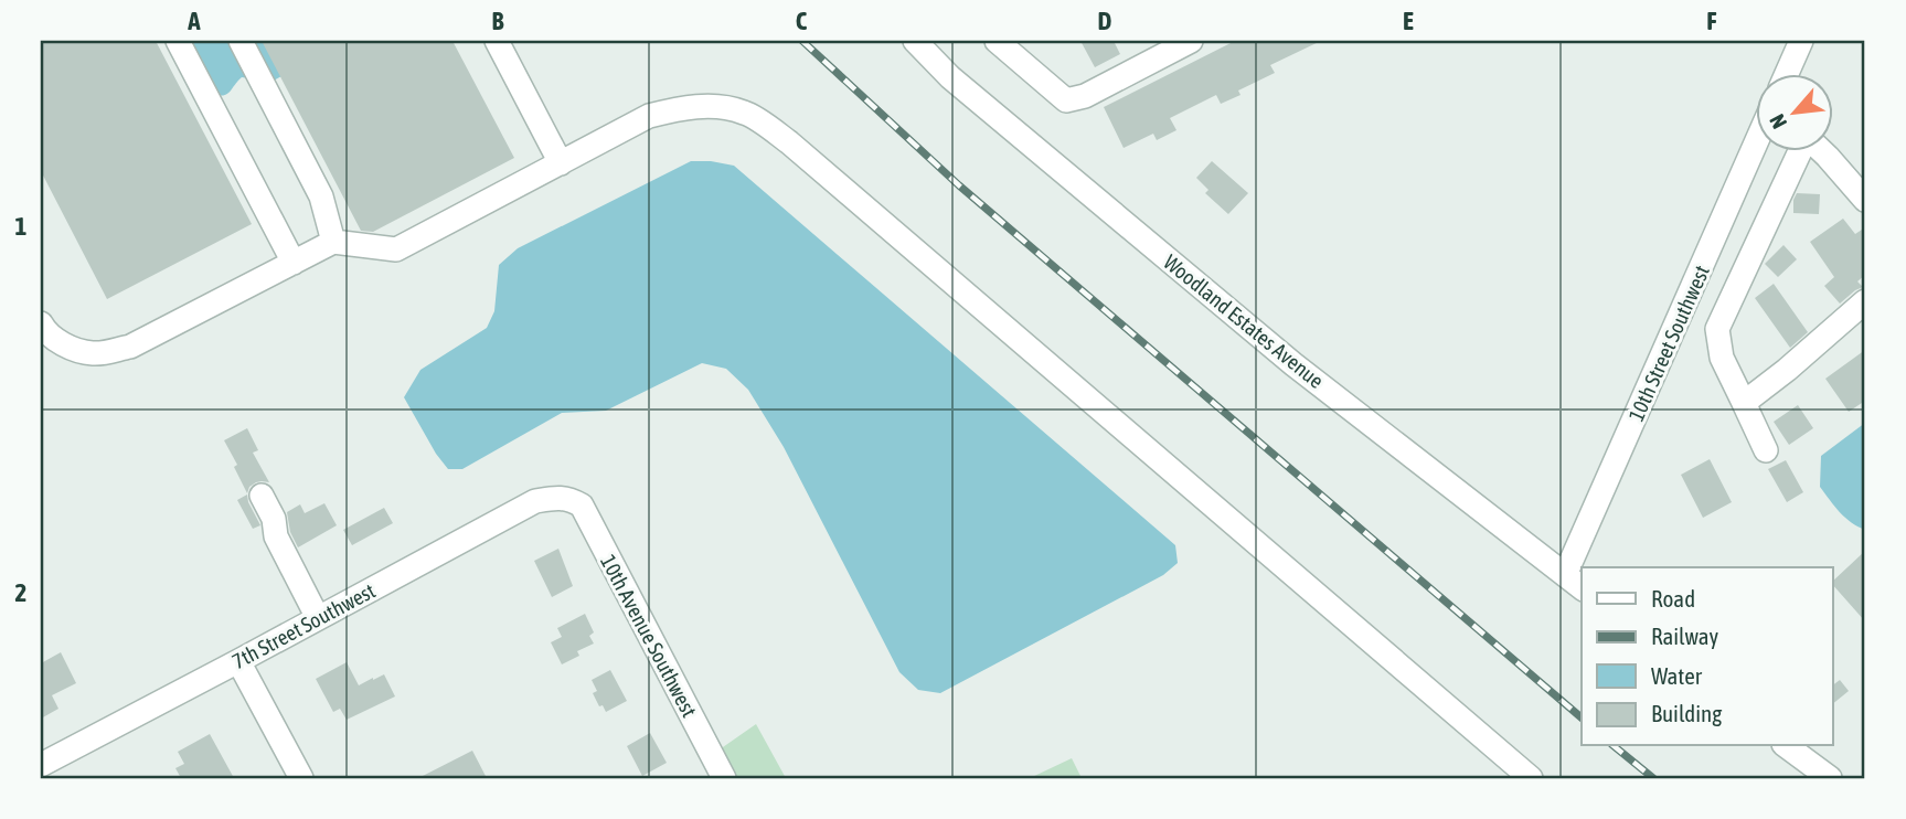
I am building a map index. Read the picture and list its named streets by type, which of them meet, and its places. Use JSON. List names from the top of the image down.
{
  "streets": {
    "street": [
      "Woodland Estates Avenue",
      "10th Street Southwest",
      "7th Street Southwest",
      "10th Avenue Southwest"
    ]
  },
  "crossings": [
    ["Woodland Estates Avenue", "10th Street Southwest"],
    ["7th Street Southwest", "10th Avenue Southwest"]
  ],
  "legend": [
    "Road",
    "Railway",
    "Water",
    "Building"
  ],
  "north": "bottom left",
  "grid": {
    "columns": [
      "A",
      "B",
      "C",
      "D",
      "E",
      "F"
    ],
    "rows": ["1", "2"]
  }
}
